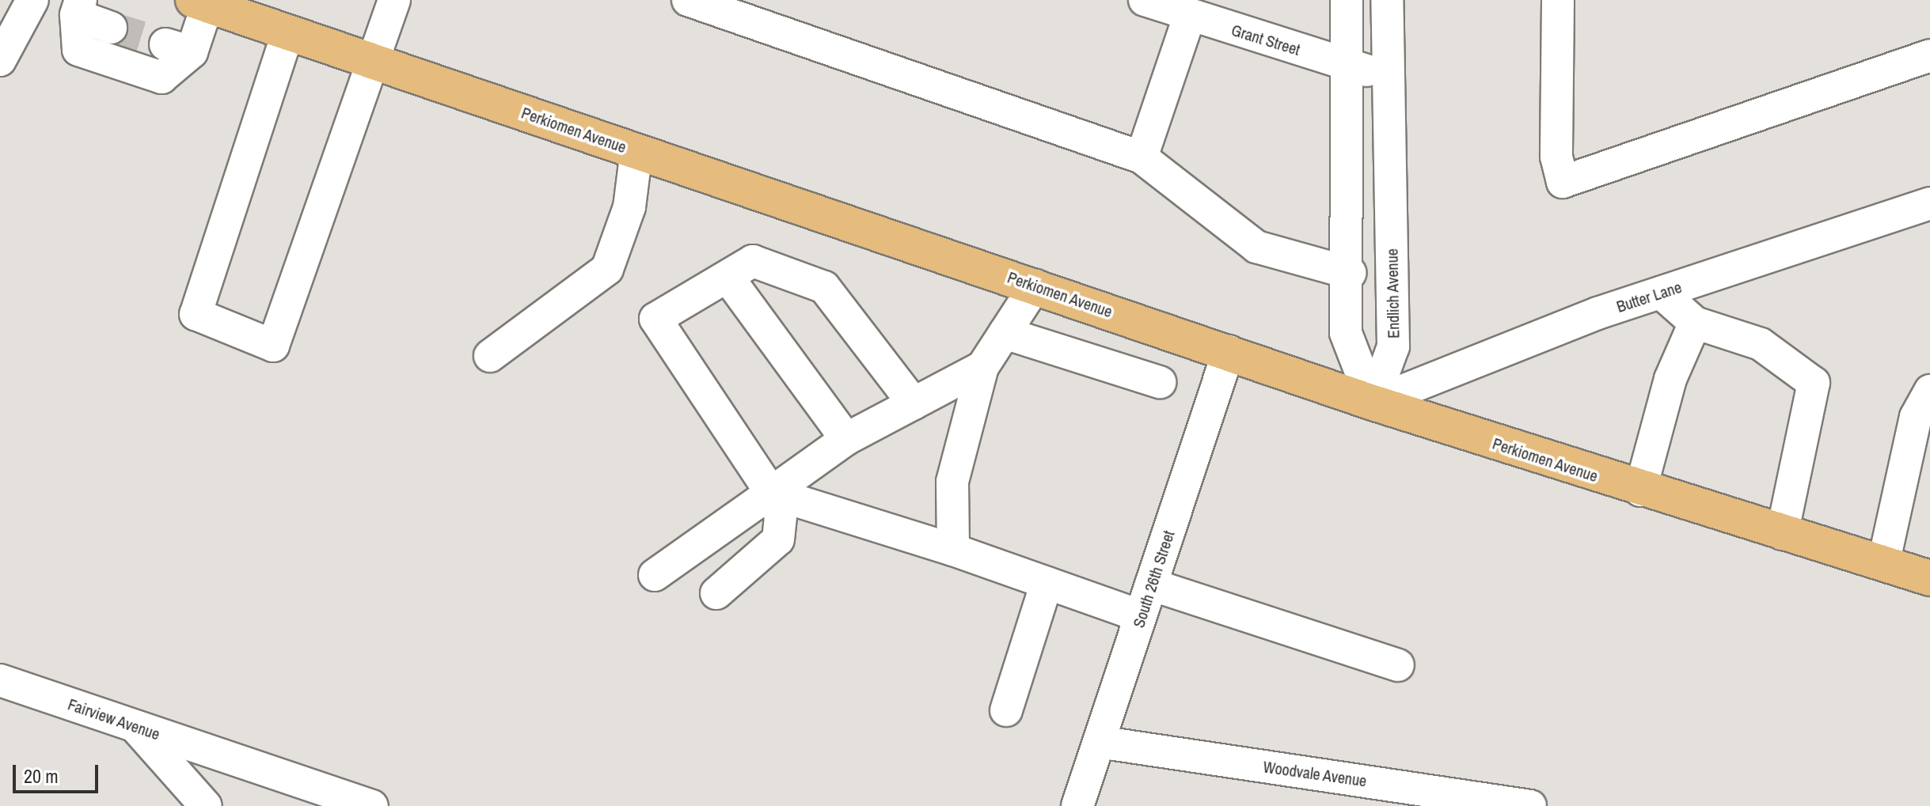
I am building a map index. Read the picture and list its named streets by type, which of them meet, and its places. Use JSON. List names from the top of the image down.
{
  "streets": {
    "main road": ["Perkiomen Avenue"],
    "street": [
      "Grant Street",
      "Endlich Avenue",
      "Butter Lane",
      "South 26th Street",
      "Fairview Avenue",
      "Woodvale Avenue"
    ]
  },
  "crossings": [
    ["Grant Street", "Endlich Avenue"],
    ["Perkiomen Avenue", "Endlich Avenue"],
    ["Perkiomen Avenue", "Butter Lane"],
    ["Perkiomen Avenue", "South 26th Street"],
    ["Endlich Avenue", "Butter Lane"],
    ["South 26th Street", "Woodvale Avenue"]
  ],
  "scale_bar": "20 m"
}
